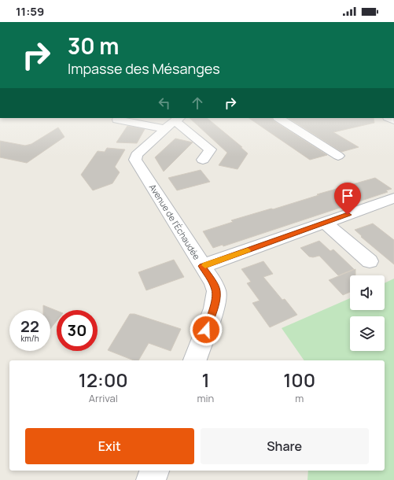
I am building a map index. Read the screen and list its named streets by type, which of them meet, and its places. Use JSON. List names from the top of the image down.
{
  "streets": {
    "street": ["Avenue de l'Échaudée"]
  },
  "page": {
    "status": "11:59",
    "turn": ["30 m", "Impasse des Mésanges"],
    "speed": "22 km/h",
    "limit": "30",
    "eta": [
      "12:00",
      "Arrival",
      "1",
      "min",
      "100",
      "m"
    ],
    "buttons": ["Exit", "Share"]
  }
}
